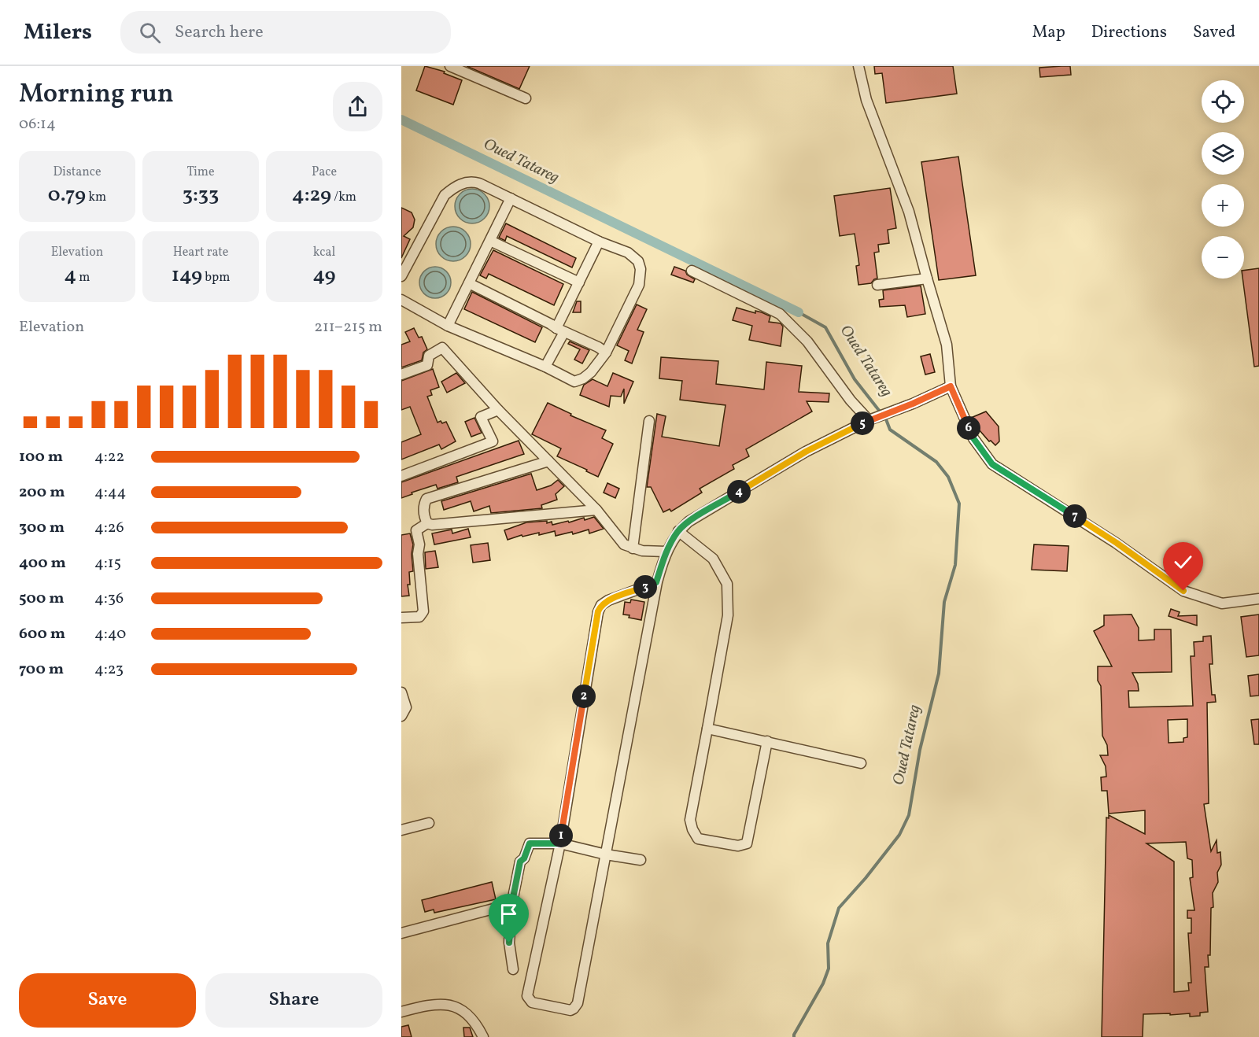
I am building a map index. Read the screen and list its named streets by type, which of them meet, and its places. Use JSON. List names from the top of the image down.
{
  "water": ["Oued Tatareg"],
  "page": {
    "header": "Milers",
    "search": "Search here",
    "nav": ["Map", "Directions", "Saved"],
    "heading": ["Morning run", "06:14"],
    "map_buttons": ["+", "−"],
    "stats": [
      ["Distance", "0.79 km"],
      ["Time", "3:33"],
      ["Pace", "4:29 /km"],
      ["Elevation", "4 m"],
      ["Heart rate", "149 bpm"],
      ["kcal", "49"]
    ],
    "chart": ["Elevation", "211–215 m"],
    "pins": [
      "5",
      "6",
      "4",
      "7",
      "3",
      "2",
      "1"
    ],
    "list": [
      {
        "name": "100 m",
        "note": "4:22"
      },
      {
        "name": "200 m",
        "note": "4:44"
      },
      {
        "name": "300 m",
        "note": "4:26"
      },
      {
        "name": "400 m",
        "note": "4:15"
      },
      {
        "name": "500 m",
        "note": "4:36"
      },
      {
        "name": "600 m",
        "note": "4:40"
      },
      {
        "name": "700 m",
        "note": "4:23"
      }
    ],
    "buttons": ["Save", "Share"]
  }
}
